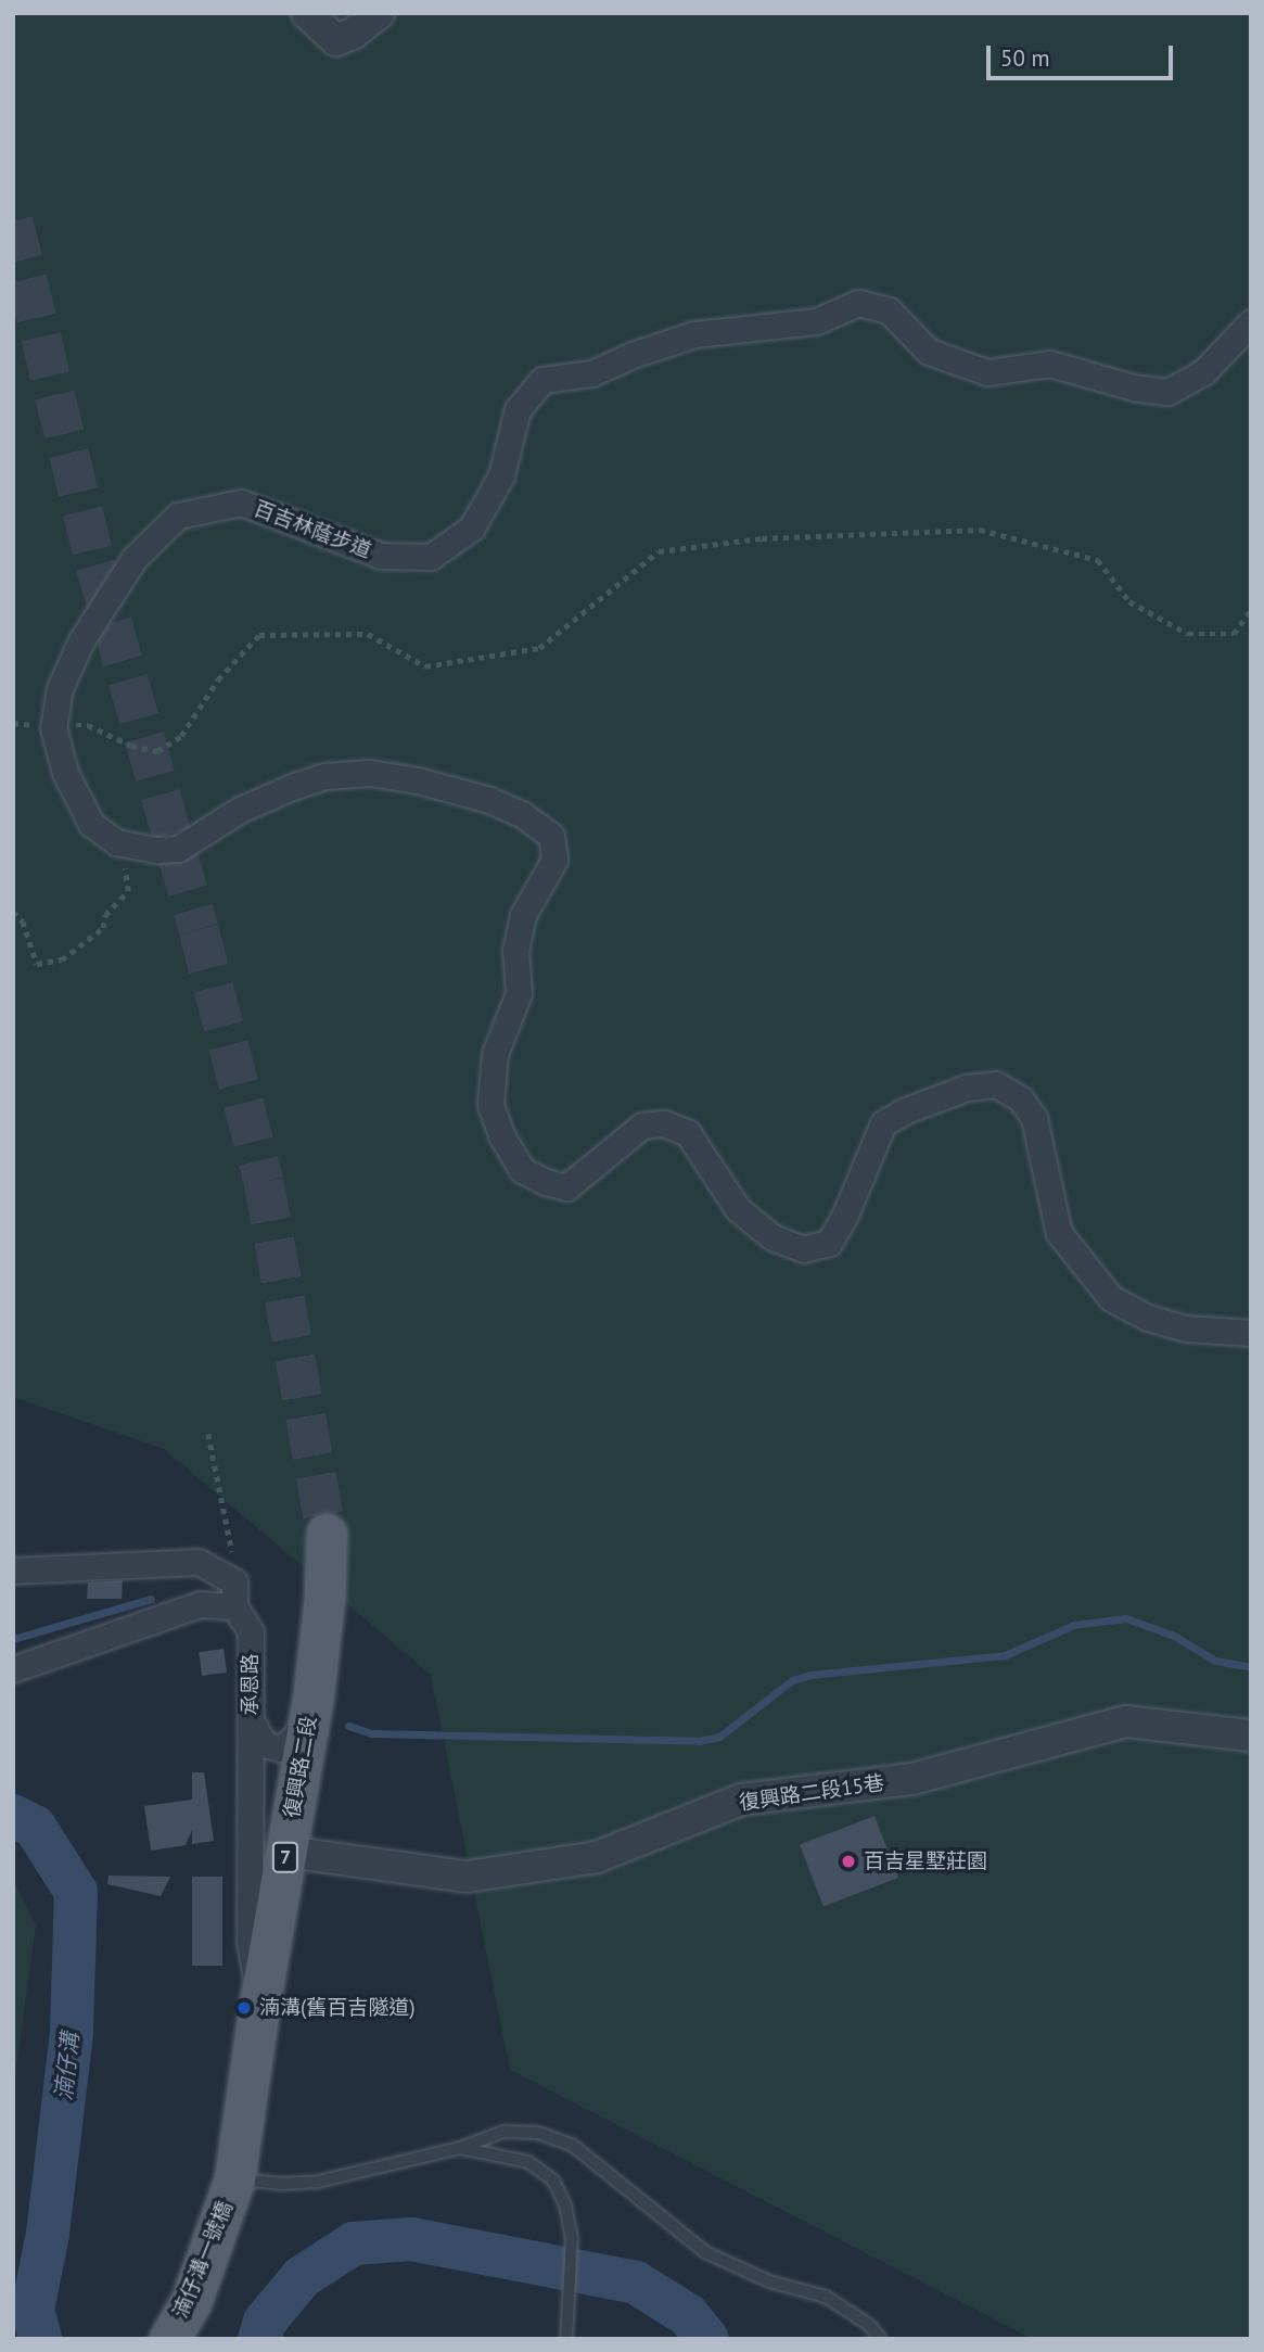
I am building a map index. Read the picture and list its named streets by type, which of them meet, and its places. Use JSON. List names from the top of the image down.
{
  "streets": {
    "main road": ["復興路二段", "7", "湳仔溝一號橋"],
    "street": ["百吉林蔭步道", "承恩路", "復興路二段15巷"]
  },
  "crossings": [
    ["承恩路", "復興路二段"],
    ["承恩路", "復興路二段15巷"],
    ["復興路二段", "復興路二段15巷"],
    ["復興路二段", "湳仔溝一號橋"]
  ],
  "water": ["湳仔溝"],
  "places": ["百吉星墅莊園", "湳溝(舊百吉隧道)"],
  "scale_bar": "50 m"
}
